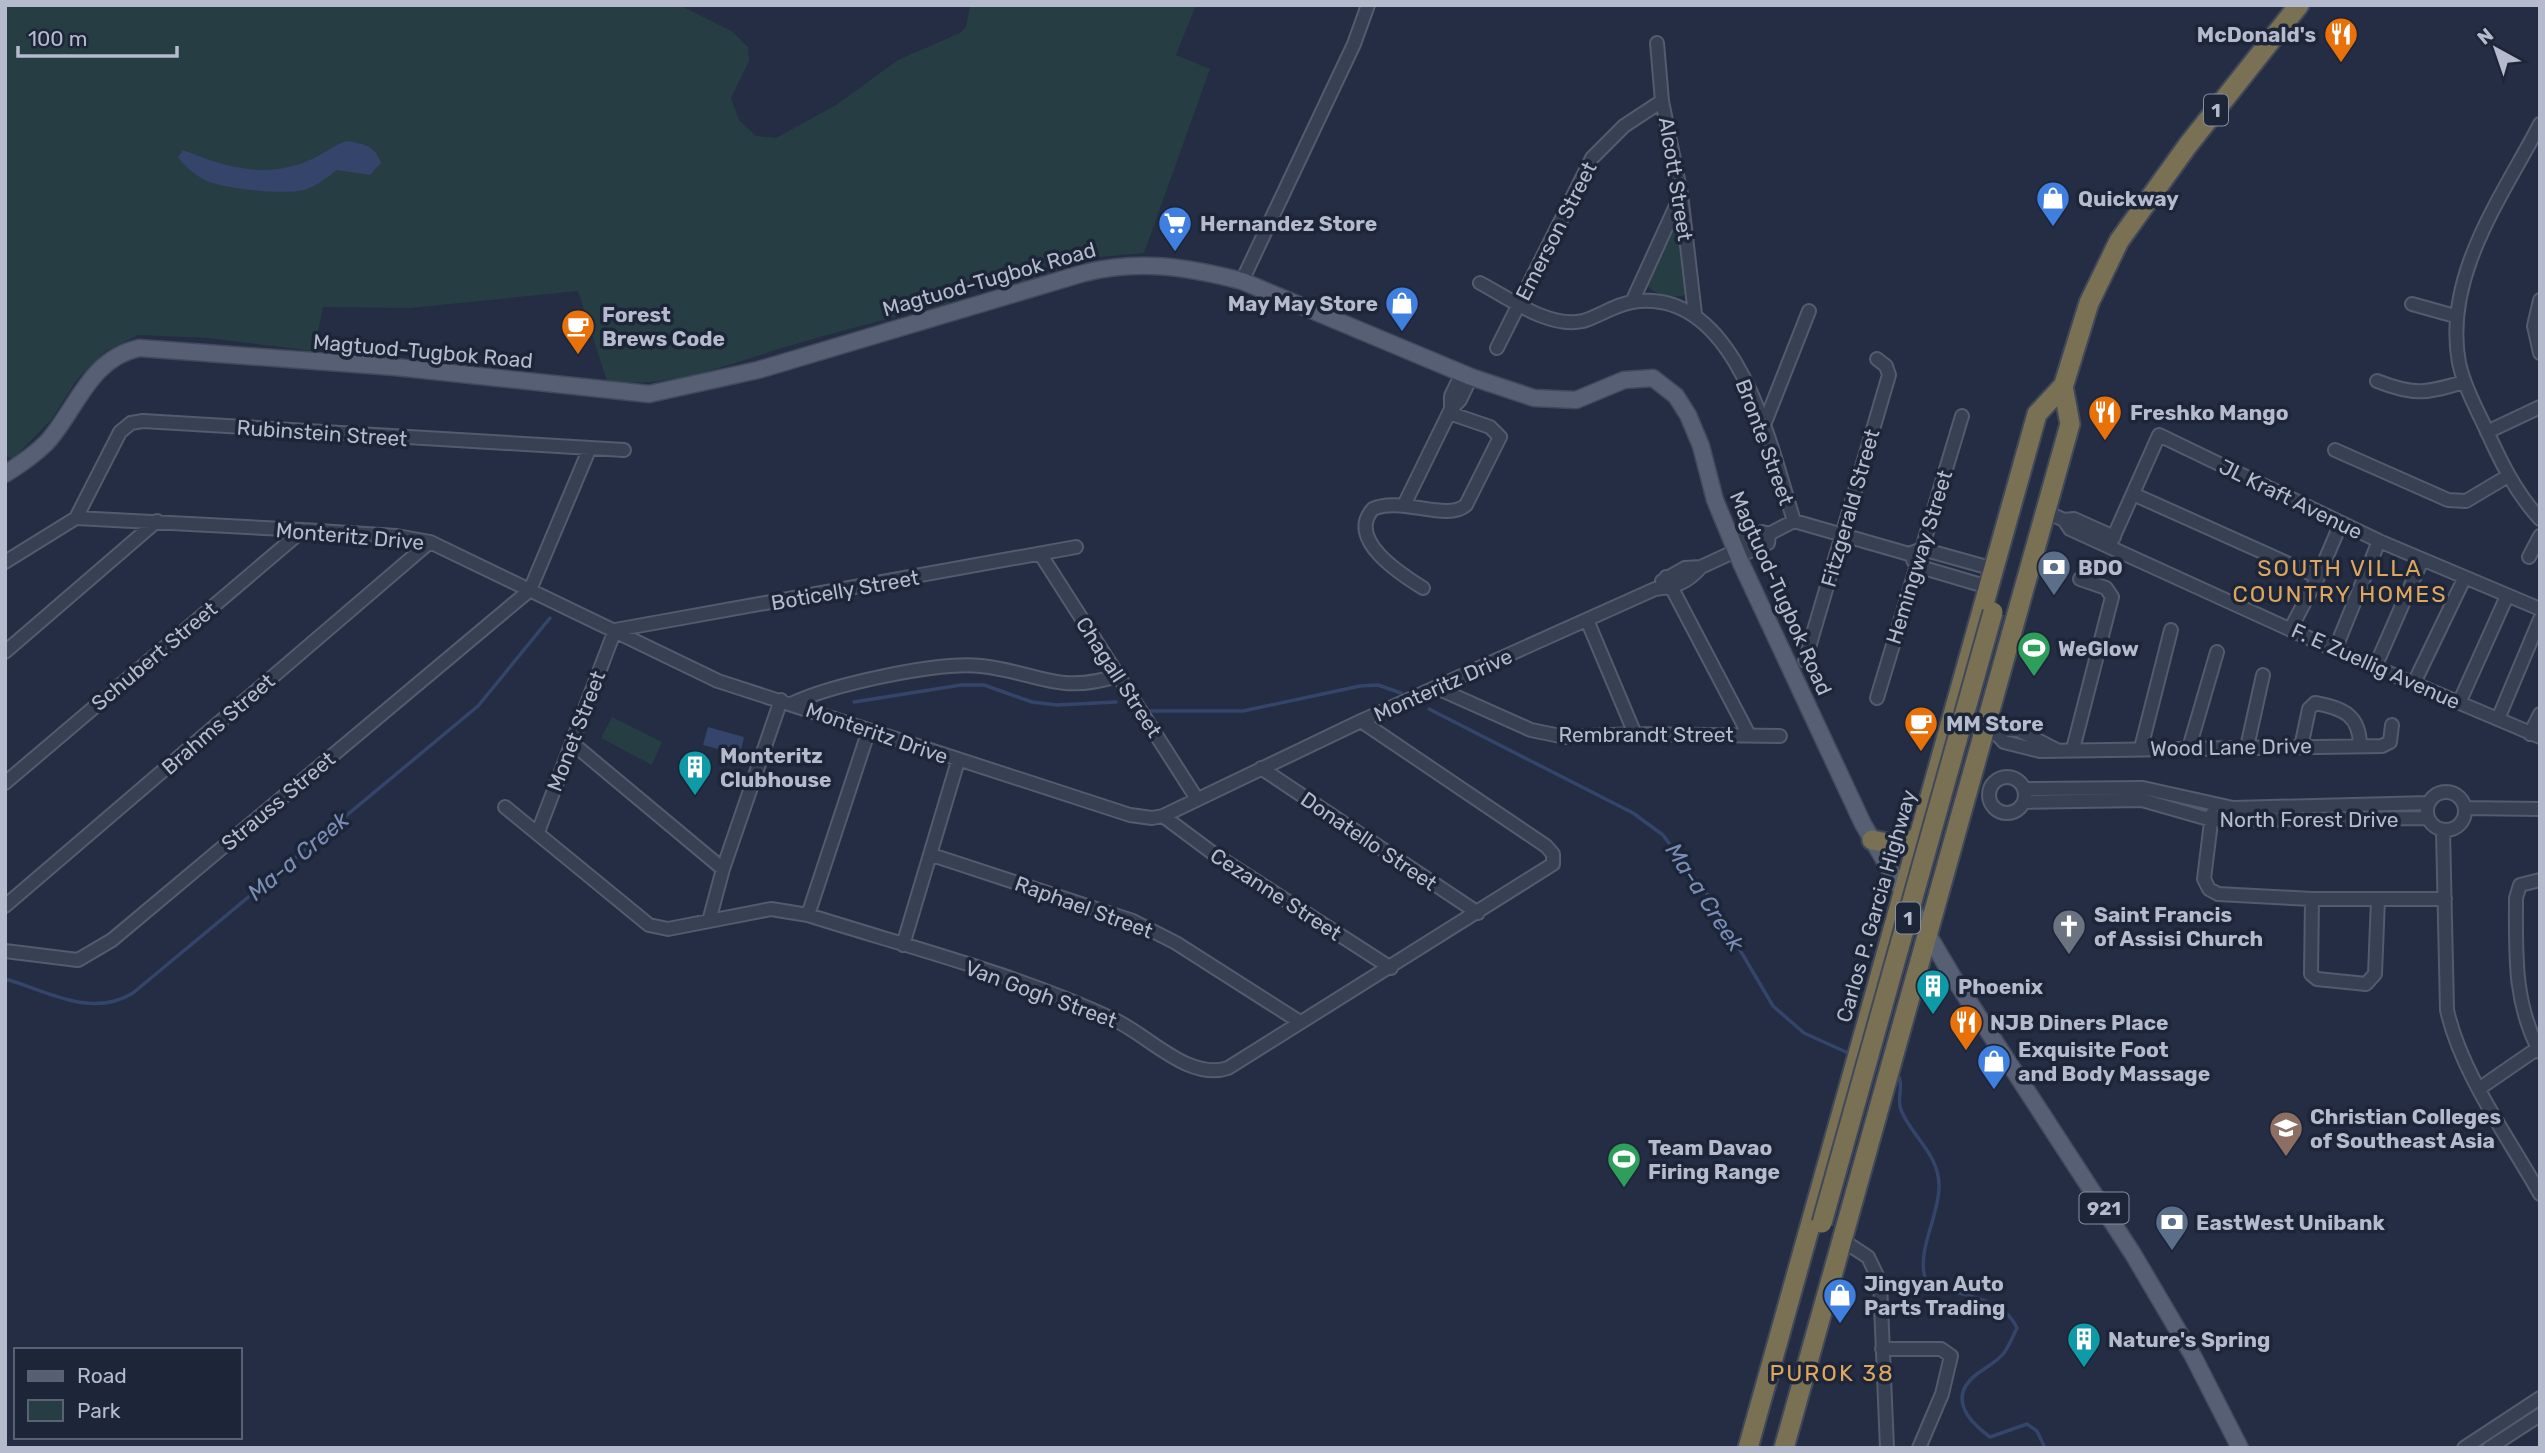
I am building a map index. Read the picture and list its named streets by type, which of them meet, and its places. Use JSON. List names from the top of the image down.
{
  "streets": {
    "highway": ["1", "Carlos P. Garcia Highway"],
    "main road": ["Magtuod-Tugbok Road", "921"],
    "street": [
      "Alcott Street",
      "Emerson Street",
      "Rubinstein Street",
      "Bronte Street",
      "JL Kraft Avenue",
      "Fitzgerald Street",
      "Monteritz Drive",
      "Hemingway Street",
      "Boticelly Street",
      "Schubert Street",
      "F. E Zuellig Avenue",
      "Chagall Street",
      "Brahms Street",
      "Monet Street",
      "Rembrandt Street",
      "Wood Lane Drive",
      "Strauss Street",
      "North Forest Drive",
      "Donatello Street",
      "Cezanne Street",
      "Raphael Street",
      "Van Gogh Street"
    ]
  },
  "crossings": [
    ["Alcott Street", "Emerson Street"],
    ["Alcott Street", "Bronte Street"],
    ["Emerson Street", "Bronte Street"],
    ["Magtuod-Tugbok Road", "Carlos P. Garcia Highway"],
    ["Magtuod-Tugbok Road", "921"],
    ["Rubinstein Street", "Monteritz Drive"],
    ["Monteritz Drive", "Boticelly Street"],
    ["Monteritz Drive", "Schubert Street"],
    ["Monteritz Drive", "Chagall Street"],
    ["Monteritz Drive", "Brahms Street"],
    ["Monteritz Drive", "Monet Street"],
    ["Monteritz Drive", "Rembrandt Street"],
    ["Monteritz Drive", "Strauss Street"],
    ["Monteritz Drive", "Donatello Street"],
    ["Monteritz Drive", "Cezanne Street"],
    ["Monteritz Drive", "Van Gogh Street"],
    ["Boticelly Street", "Chagall Street"],
    ["Boticelly Street", "Monet Street"],
    ["F. E Zuellig Avenue", "Carlos P. Garcia Highway"],
    ["Monet Street", "Van Gogh Street"],
    ["Wood Lane Drive", "Carlos P. Garcia Highway"],
    ["Donatello Street", "Van Gogh Street"],
    ["Cezanne Street", "Van Gogh Street"],
    ["Carlos P. Garcia Highway", "921"],
    ["Raphael Street", "Van Gogh Street"]
  ],
  "districts": ["SOUTH VILLA COUNTRY HOMES", "PUROK 38"],
  "water": ["Ma-a Creek"],
  "places": {
    "restaurant": ["McDonald's", "Freshko Mango", "NJB Diners Place"],
    "shop": [
      "Quickway",
      "May May Store",
      "Exquisite Foot and Body Massage",
      "Jingyan Auto Parts Trading"
    ],
    "supermarket": ["Hernandez Store"],
    "cafe": ["Forest Brews Code", "MM Store"],
    "bank": ["BDO", "EastWest Unibank"],
    "sports": ["WeGlow", "Team Davao Firing Range"],
    "building": ["Monteritz Clubhouse", "Phoenix", "Nature's Spring"],
    "church": ["Saint Francis of Assisi Church"],
    "school or university": ["Christian Colleges of Southeast Asia"]
  },
  "legend": ["Road", "Park"],
  "scale_bar": "100 m",
  "north": "top left"
}
